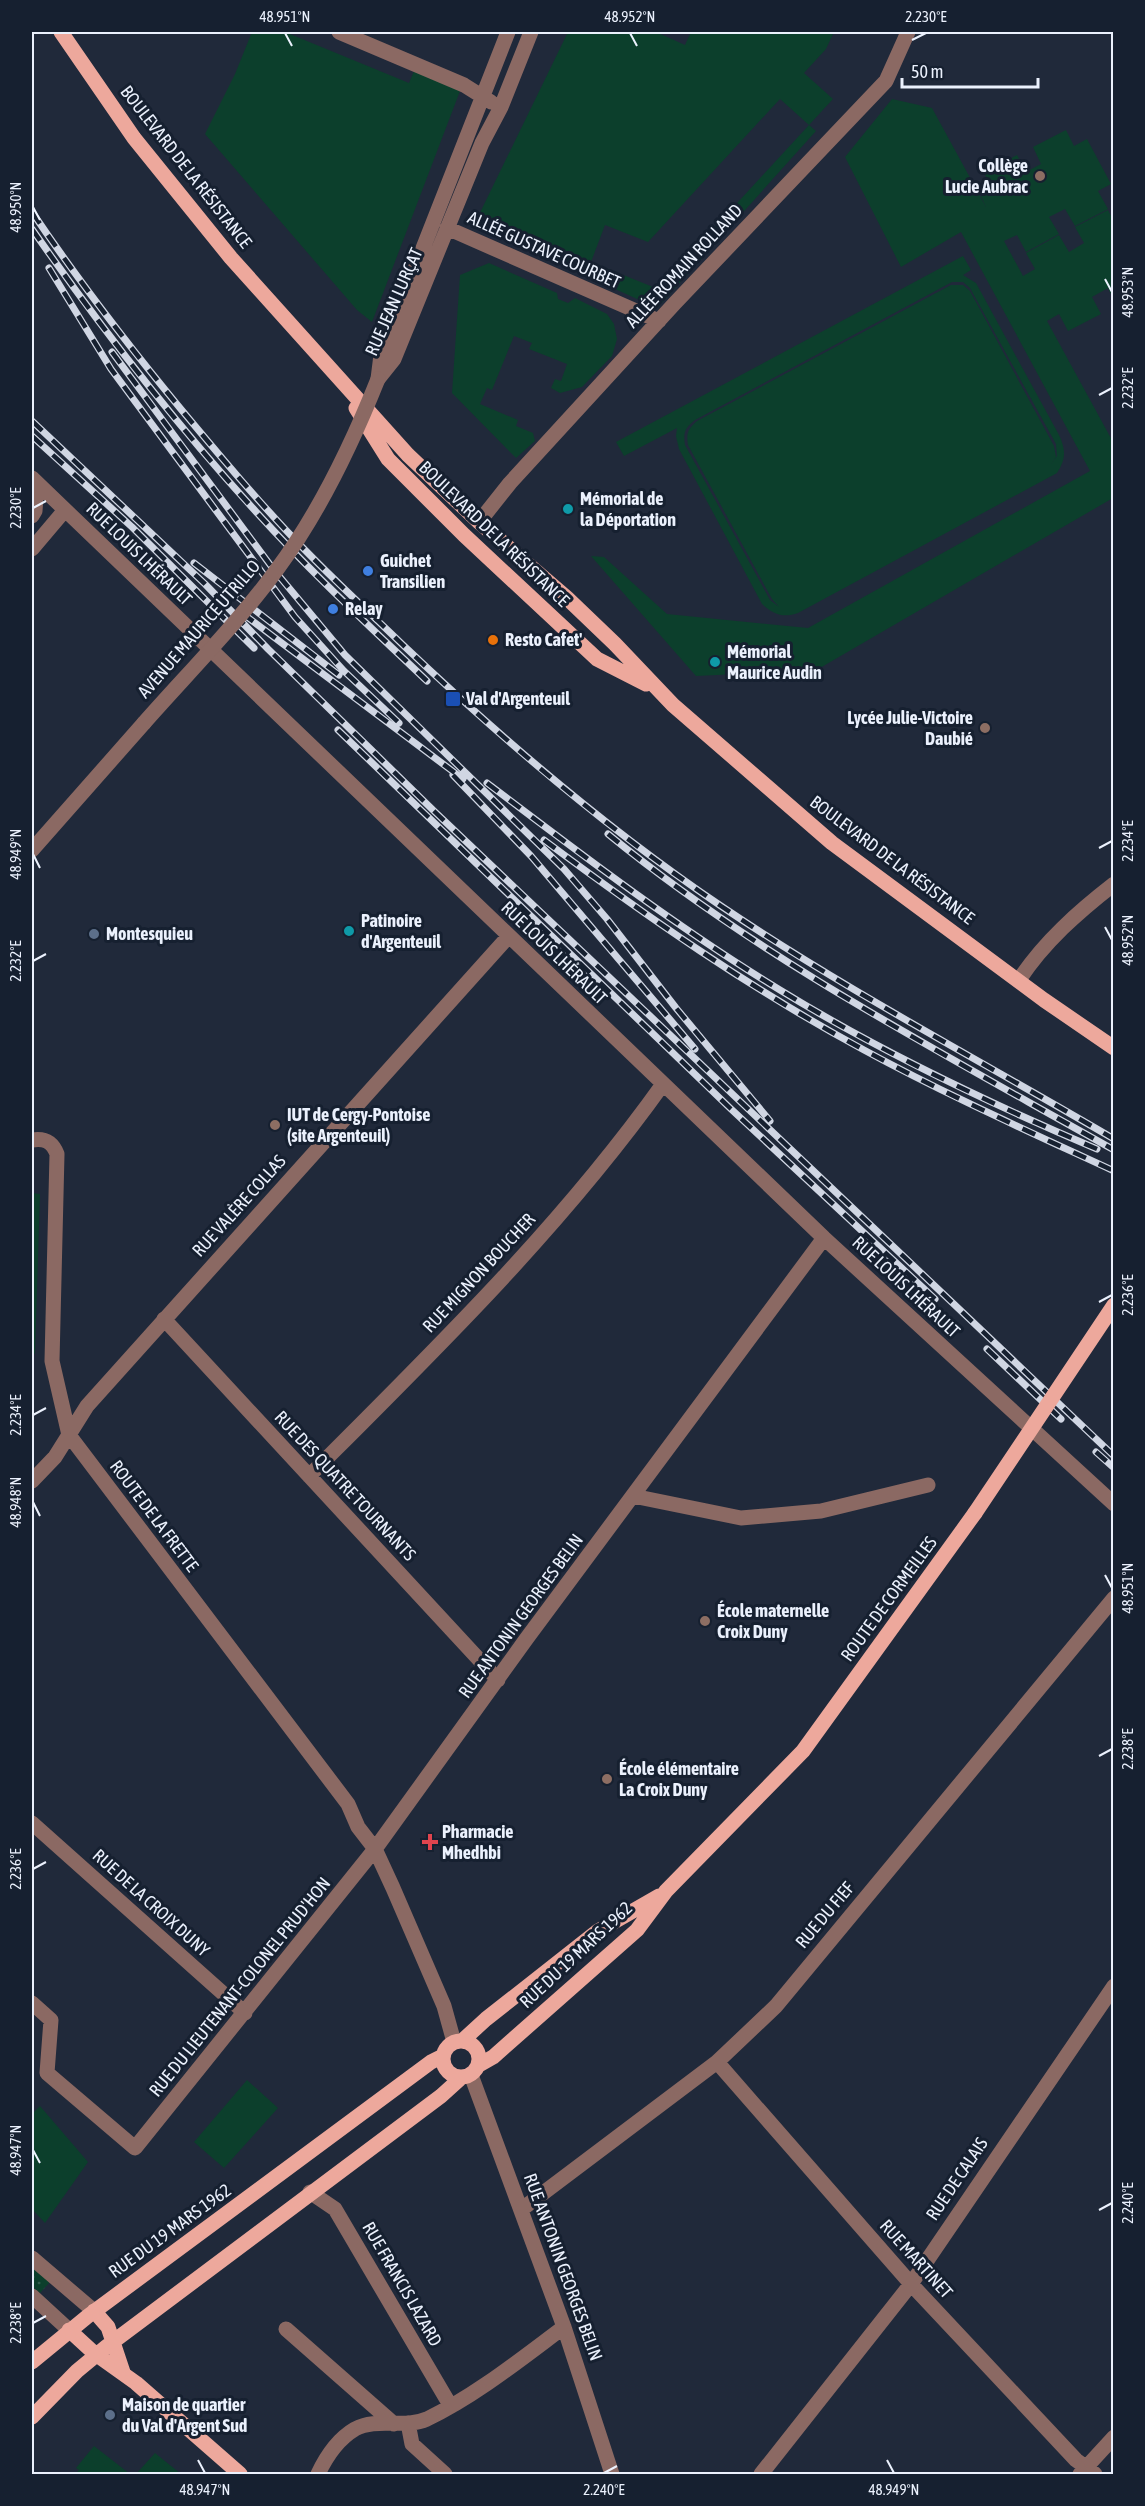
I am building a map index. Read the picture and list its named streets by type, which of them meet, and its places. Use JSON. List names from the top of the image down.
{
  "streets": {
    "main road": ["BOULEVARD DE LA RÉSISTANCE", "ROUTE DE CORMEILLES", "RUE DU 19 MARS 1962"],
    "street": [
      "ALLÉE GUSTAVE COURBET",
      "ALLÉE ROMAIN ROLLAND",
      "RUE JEAN LURÇAT",
      "RUE LOUIS LHÉRAULT",
      "AVENUE MAURICE UTRILLO",
      "RUE VALÈRE COLLAS",
      "RUE MIGNON BOUCHER",
      "RUE DES QUATRE TOURNANTS",
      "ROUTE DE LA FRETTE",
      "RUE ANTONIN GEORGES BELIN",
      "RUE DE LA CROIX DUNY",
      "RUE DU FIEF",
      "RUE DU LIEUTENANT-COLONEL PRUD'HON",
      "RUE DE CALAIS",
      "RUE MARTINET",
      "RUE FRANCIS LAZARD"
    ]
  },
  "crossings": [
    ["BOULEVARD DE LA RÉSISTANCE", "ALLÉE ROMAIN ROLLAND"],
    ["ALLÉE GUSTAVE COURBET", "ALLÉE ROMAIN ROLLAND"],
    ["ALLÉE GUSTAVE COURBET", "RUE JEAN LURÇAT"],
    ["RUE JEAN LURÇAT", "AVENUE MAURICE UTRILLO"],
    ["RUE LOUIS LHÉRAULT", "RUE VALÈRE COLLAS"],
    ["RUE LOUIS LHÉRAULT", "RUE MIGNON BOUCHER"],
    ["RUE LOUIS LHÉRAULT", "RUE ANTONIN GEORGES BELIN"],
    ["RUE VALÈRE COLLAS", "RUE DES QUATRE TOURNANTS"],
    ["RUE VALÈRE COLLAS", "ROUTE DE LA FRETTE"],
    ["RUE MIGNON BOUCHER", "RUE DES QUATRE TOURNANTS"],
    ["RUE DES QUATRE TOURNANTS", "RUE ANTONIN GEORGES BELIN"],
    ["ROUTE DE LA FRETTE", "RUE ANTONIN GEORGES BELIN"],
    ["ROUTE DE LA FRETTE", "RUE DU LIEUTENANT-COLONEL PRUD'HON"],
    ["ROUTE DE CORMEILLES", "RUE DU 19 MARS 1962"],
    ["RUE ANTONIN GEORGES BELIN", "RUE DU FIEF"],
    ["RUE ANTONIN GEORGES BELIN", "RUE DU 19 MARS 1962"],
    ["RUE ANTONIN GEORGES BELIN", "RUE DU LIEUTENANT-COLONEL PRUD'HON"],
    ["RUE DE LA CROIX DUNY", "RUE DU LIEUTENANT-COLONEL PRUD'HON"],
    ["RUE DU FIEF", "RUE MARTINET"],
    ["RUE DU 19 MARS 1962", "RUE FRANCIS LAZARD"],
    ["RUE DE CALAIS", "RUE MARTINET"]
  ],
  "places": {
    "other": [
      "Collège Lucie Aubrac",
      "Mémorial de la Déportation",
      "Guichet Transilien",
      "Relay",
      "Resto Cafet'",
      "Mémorial Maurice Audin",
      "Lycée Julie-Victoire Daubié",
      "Patinoire d'Argenteuil",
      "Montesquieu",
      "IUT de Cergy-Pontoise (site Argenteuil)",
      "École maternelle Croix Duny",
      "École élémentaire La Croix Duny",
      "Maison de quartier du Val d'Argent Sud"
    ],
    "transit": ["Val d'Argenteuil"],
    "health": ["Pharmacie Mhedhbi"]
  },
  "scale_bar": "50 m",
  "coordinates": [
    "48.951°N",
    "48.952°N",
    "2.230°E",
    "48.950°N",
    "48.953°N",
    "2.232°E",
    "2.234°E",
    "48.949°N",
    "2.236°E",
    "48.948°N",
    "2.238°E",
    "48.947°N",
    "2.240°E"
  ]
}
